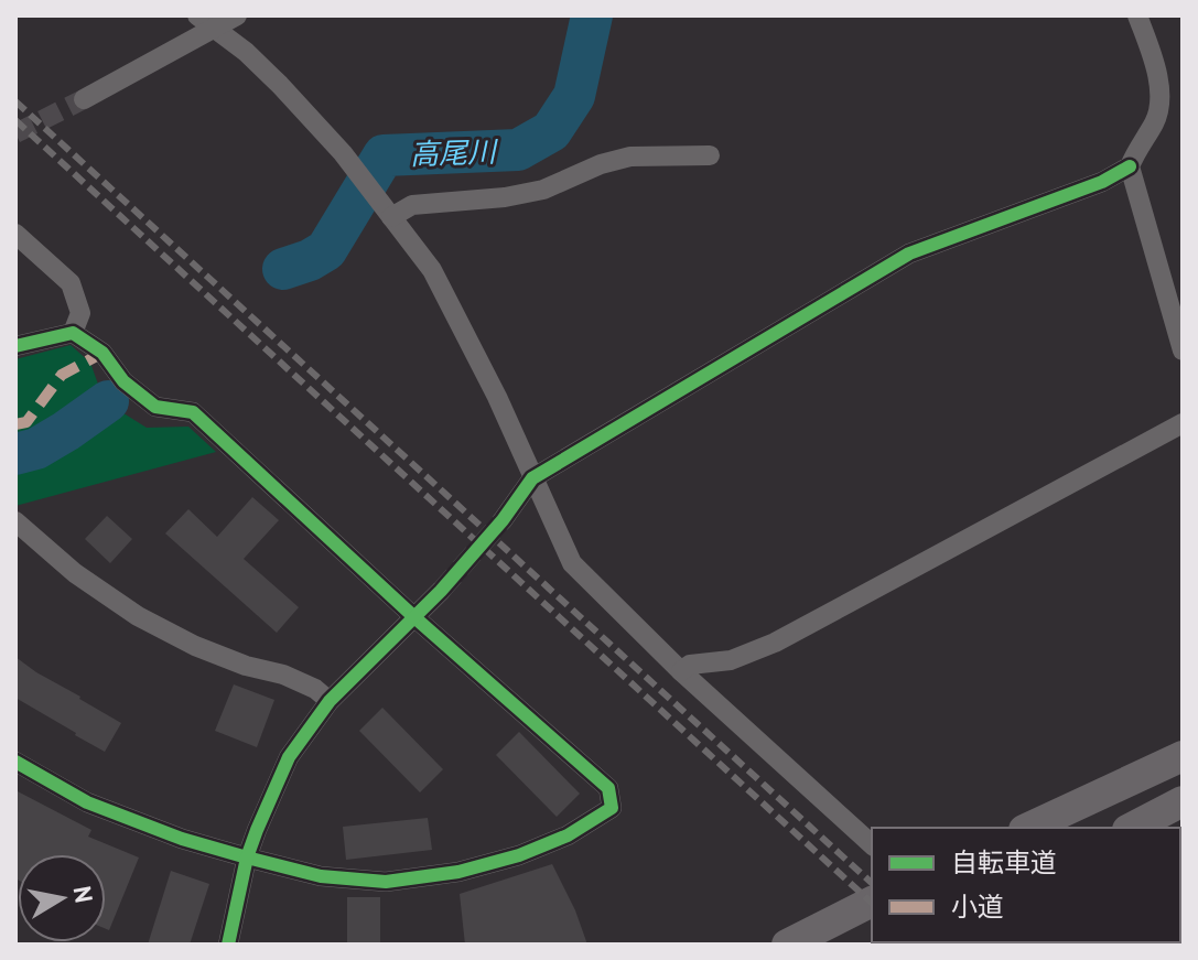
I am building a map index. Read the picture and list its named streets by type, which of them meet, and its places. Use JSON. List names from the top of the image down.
{
  "water": ["高尾川"],
  "legend": ["自転車道", "小道"],
  "north": "right"
}
